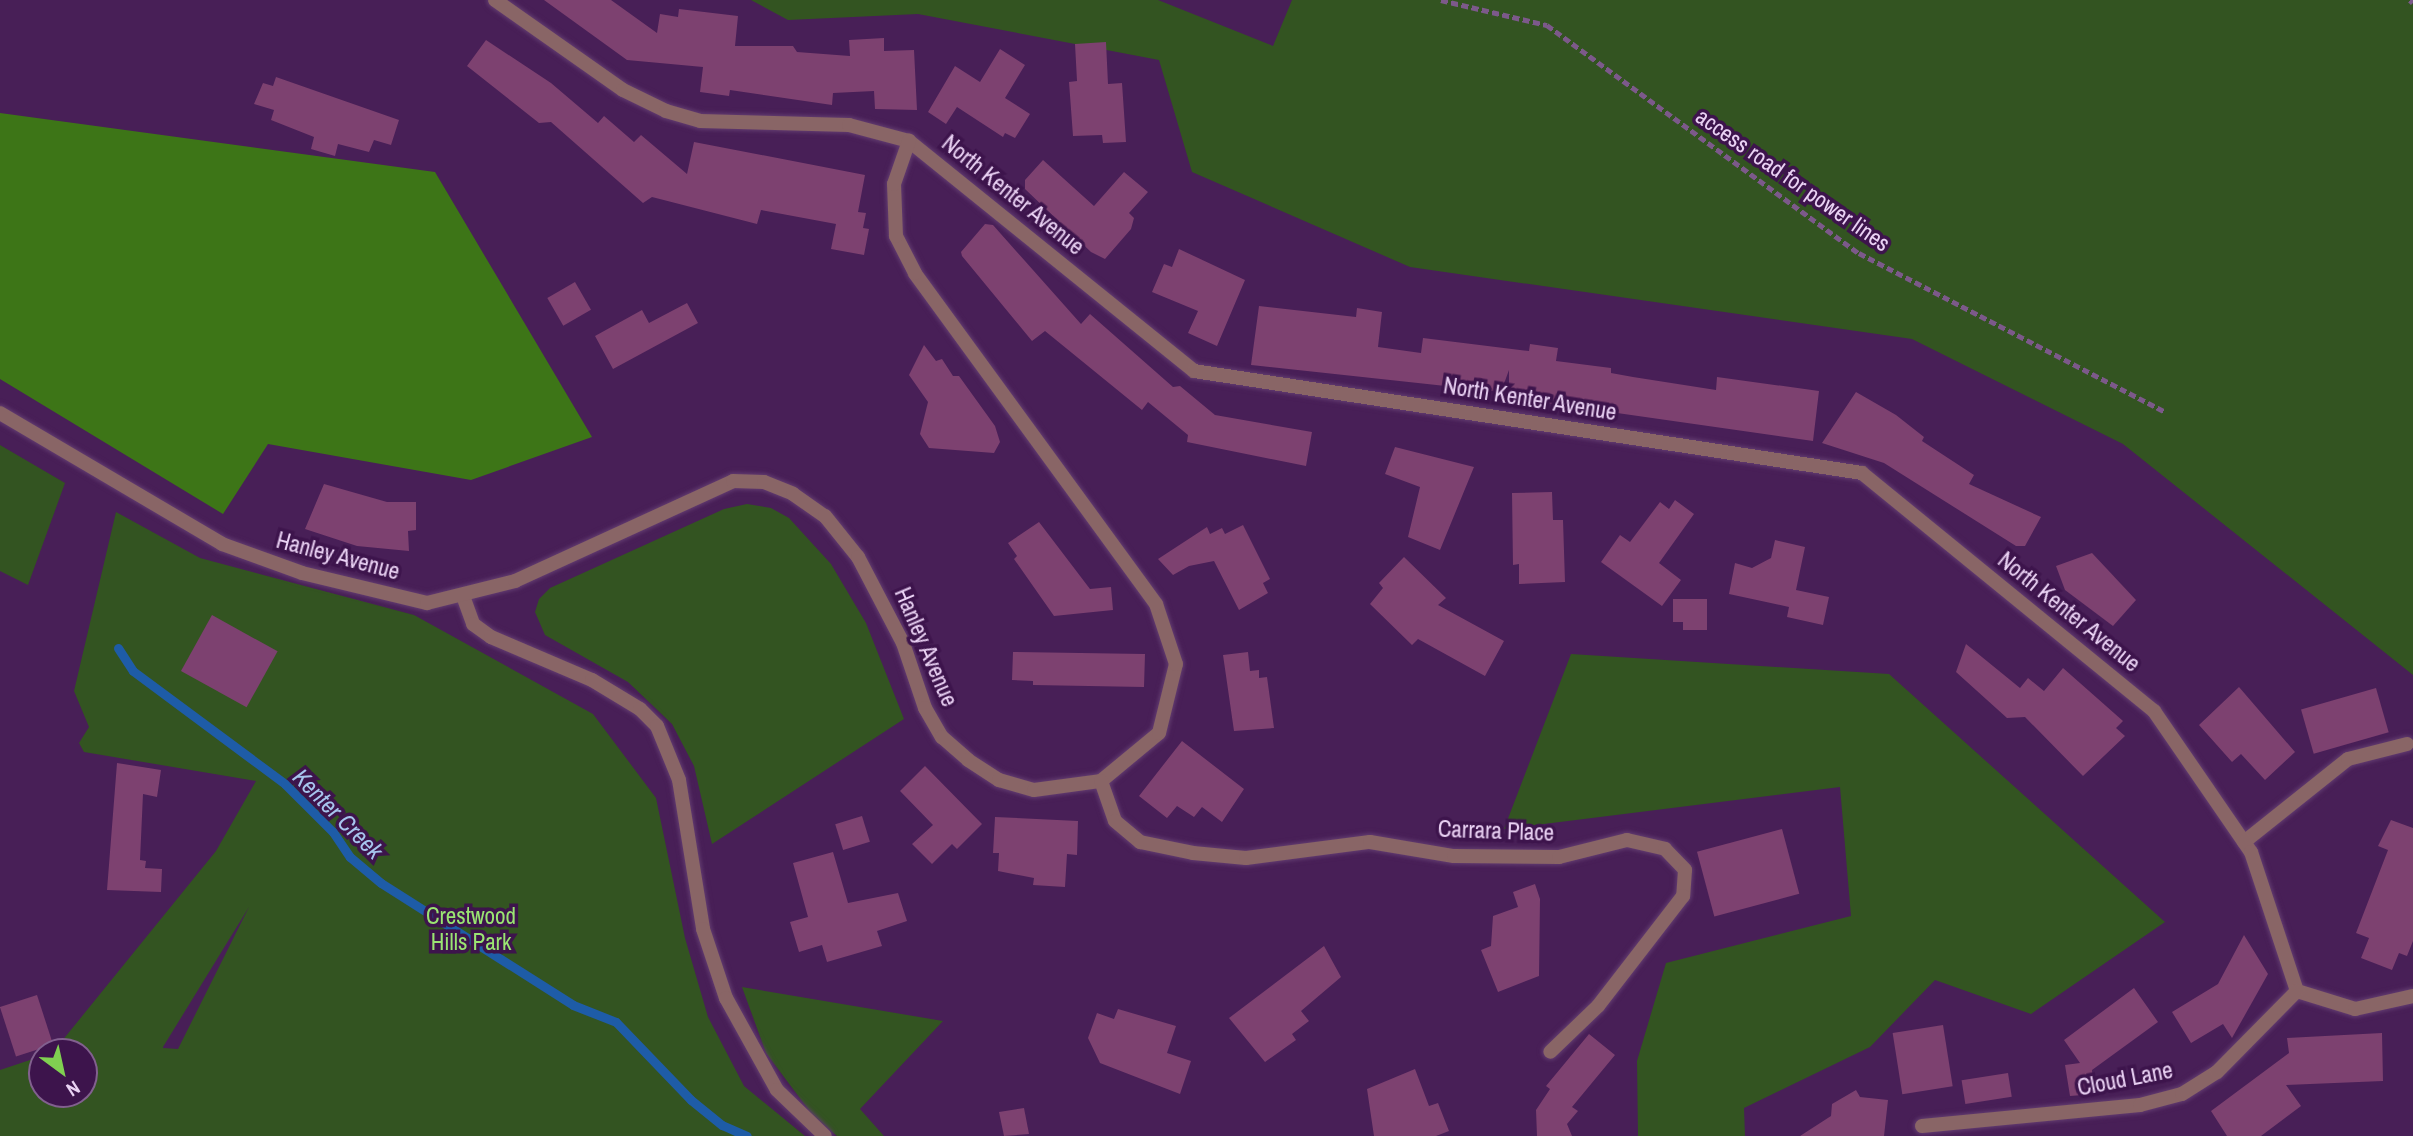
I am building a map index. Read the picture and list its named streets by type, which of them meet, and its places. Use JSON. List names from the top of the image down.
{
  "streets": {
    "street": [
      "North Kenter Avenue",
      "Hanley Avenue",
      "Carrara Place",
      "Cloud Lane"
    ],
    "path": ["access road for power lines"]
  },
  "crossings": [
    ["North Kenter Avenue", "Cloud Lane"],
    ["Hanley Avenue", "Carrara Place"]
  ],
  "water": ["Kenter Creek"],
  "parks": ["Crestwood Hills Park"],
  "north": "bottom right"
}
